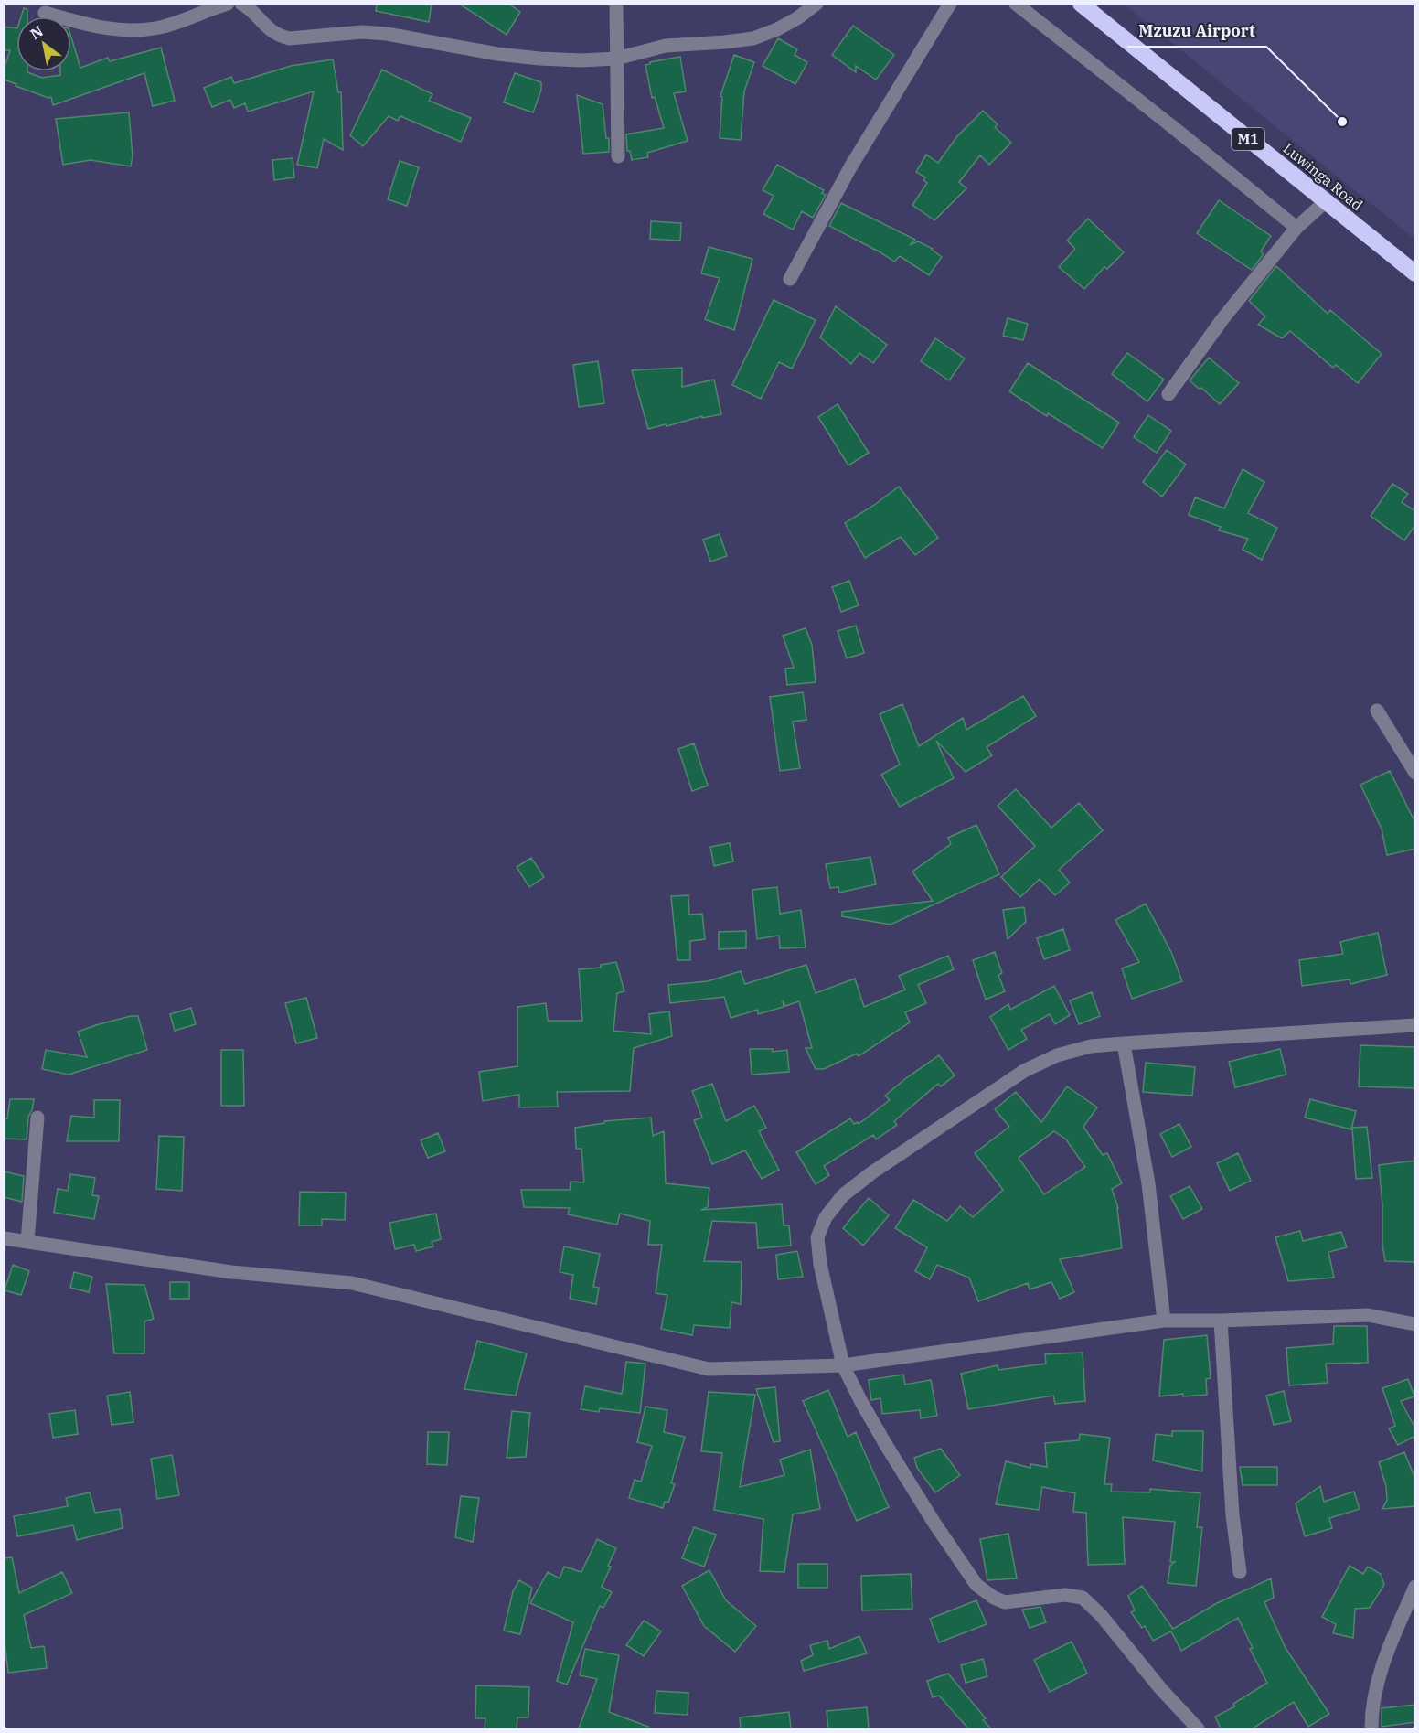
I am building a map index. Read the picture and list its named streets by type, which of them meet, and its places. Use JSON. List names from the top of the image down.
{
  "streets": {
    "highway": ["M1", "Luwinga Road"]
  },
  "places": ["Mzuzu Airport"],
  "north": "top left"
}
